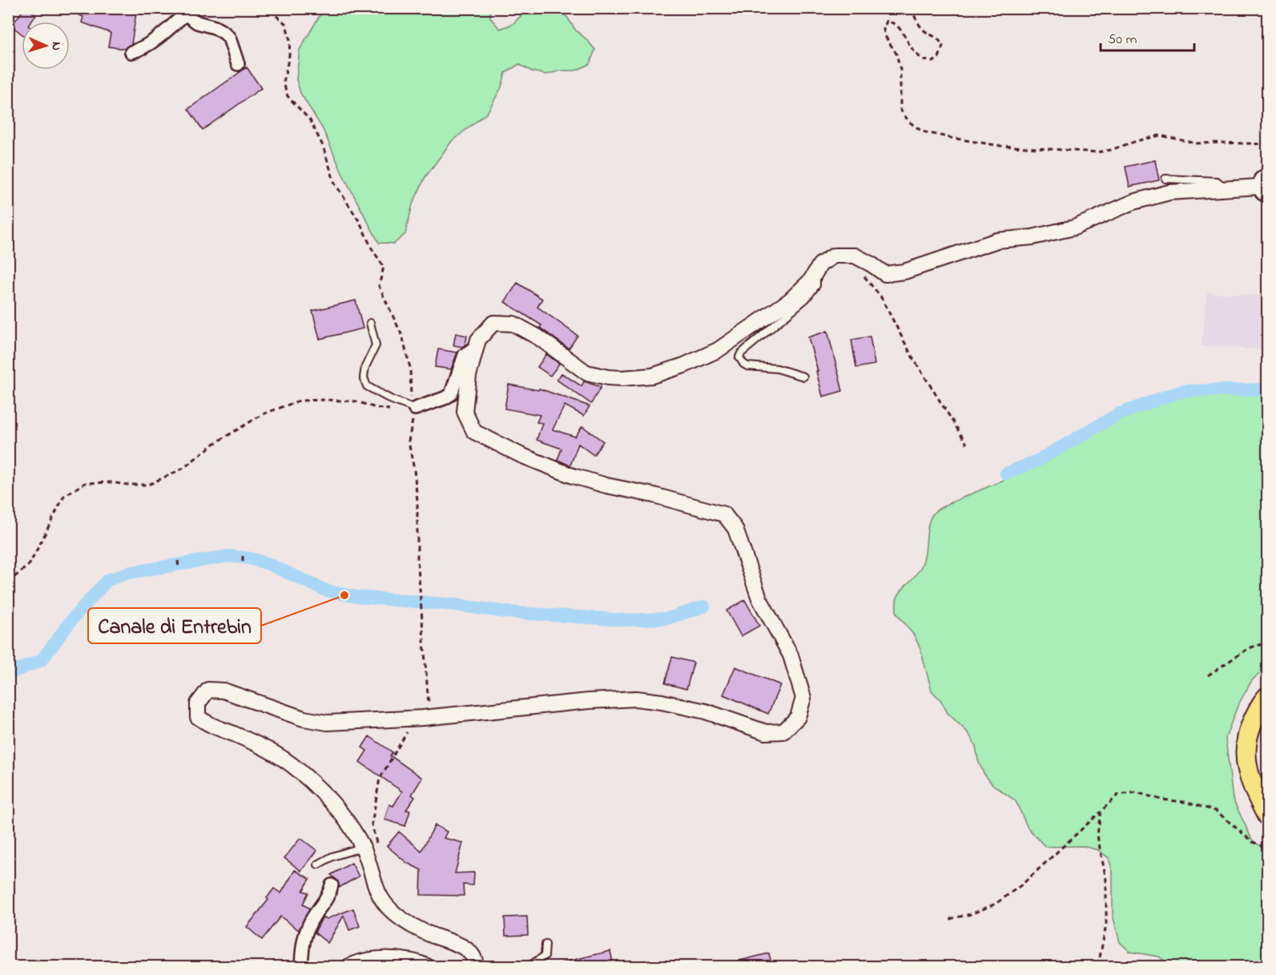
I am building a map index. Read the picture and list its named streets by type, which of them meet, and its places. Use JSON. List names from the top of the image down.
{
  "places": ["Canale di Entrebin"],
  "scale_bar": "50 m",
  "north": "right"
}
